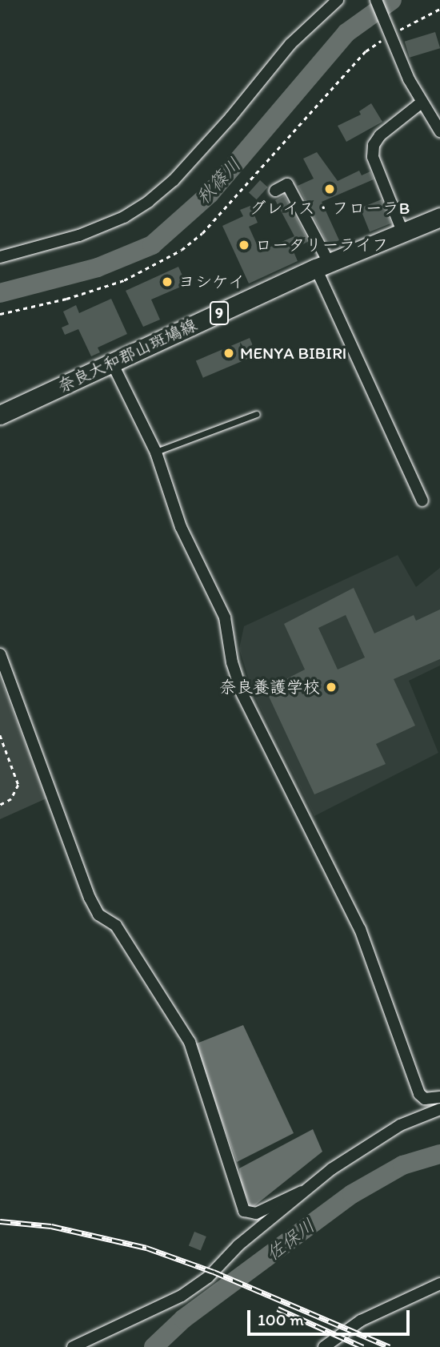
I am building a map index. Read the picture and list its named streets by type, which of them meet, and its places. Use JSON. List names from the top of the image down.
{
  "streets": {
    "main road": ["9", "奈良大和郡山斑鳩線"]
  },
  "water": ["秋篠川", "佐保川"],
  "places": [
    "グレイス・フローラB",
    "ロータリーライフ",
    "ヨシケイ",
    "MENYA BIBIRI",
    "奈良養護学校"
  ],
  "scale_bar": "100 m"
}
